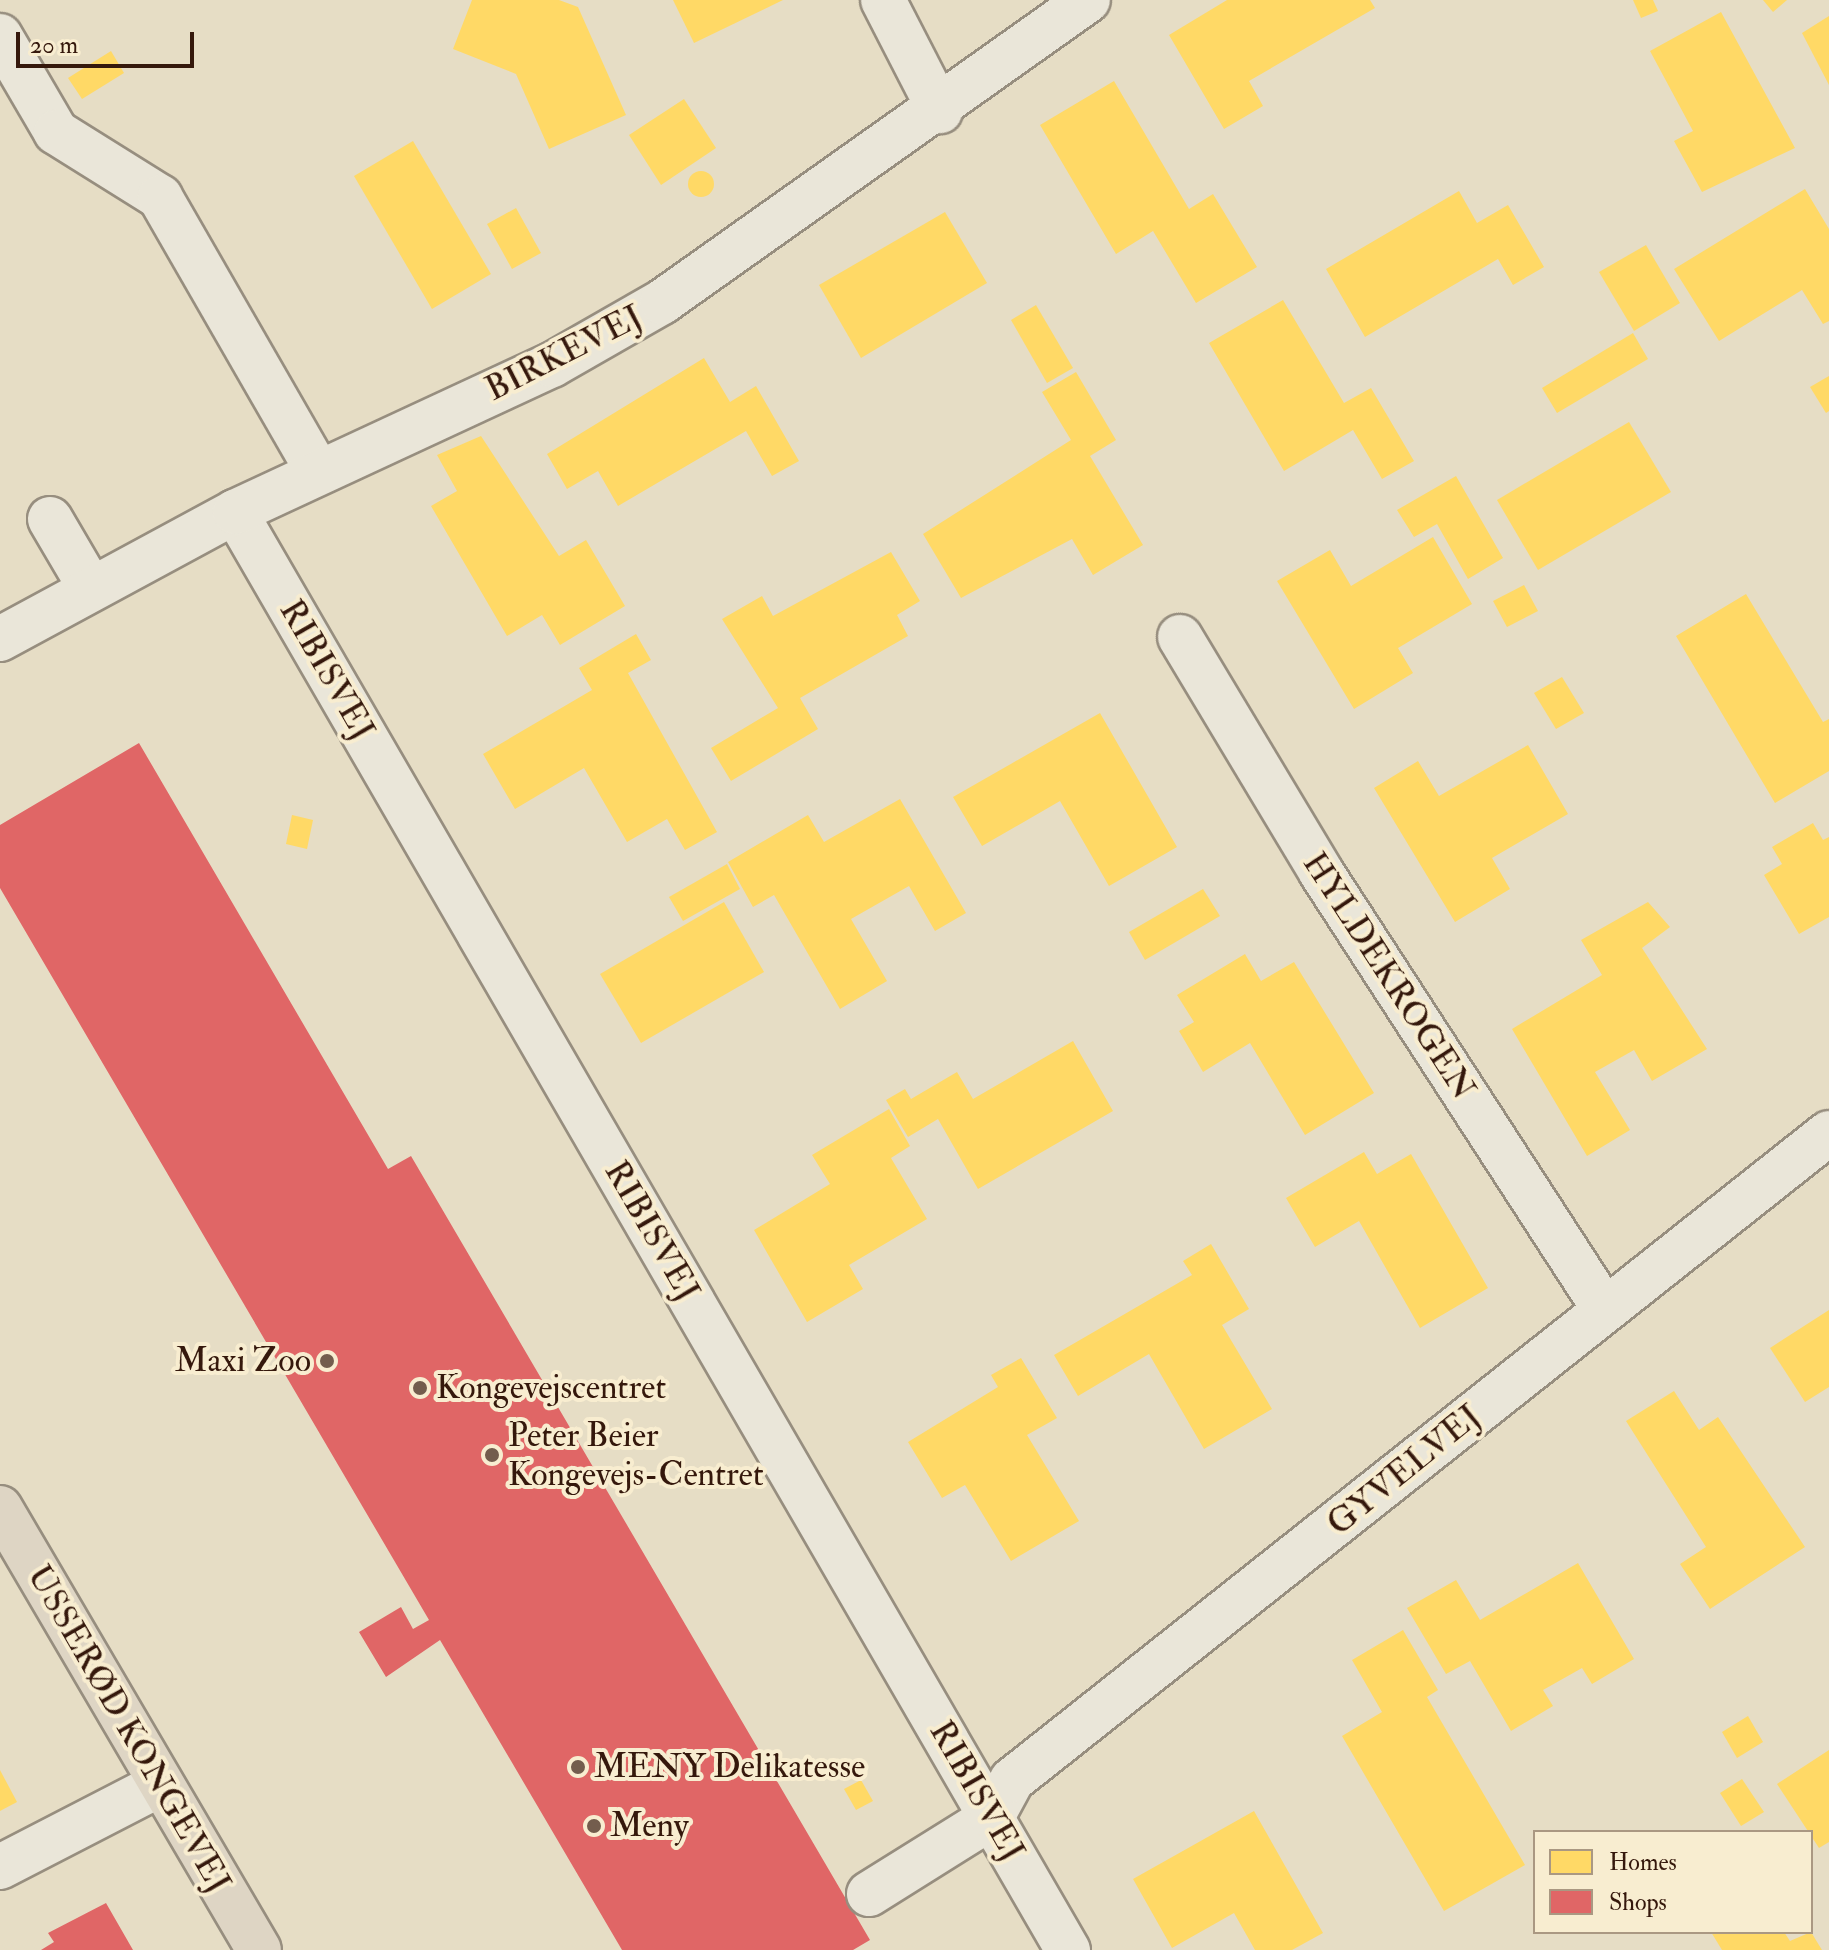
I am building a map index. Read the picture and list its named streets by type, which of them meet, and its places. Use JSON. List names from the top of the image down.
{
  "streets": {
    "main road": ["USSERØD KONGEVEJ"],
    "street": [
      "BIRKEVEJ",
      "RIBISVEJ",
      "HYLDEKROGEN",
      "GYVELVEJ"
    ]
  },
  "crossings": [
    ["BIRKEVEJ", "RIBISVEJ"],
    ["RIBISVEJ", "GYVELVEJ"],
    ["HYLDEKROGEN", "GYVELVEJ"]
  ],
  "places": [
    "Maxi Zoo",
    "Kongevejscentret",
    "Peter Beier Kongevejs-Centret",
    "MENY Delikatesse",
    "Meny"
  ],
  "legend": ["Homes", "Shops"],
  "scale_bar": "20 m"
}
